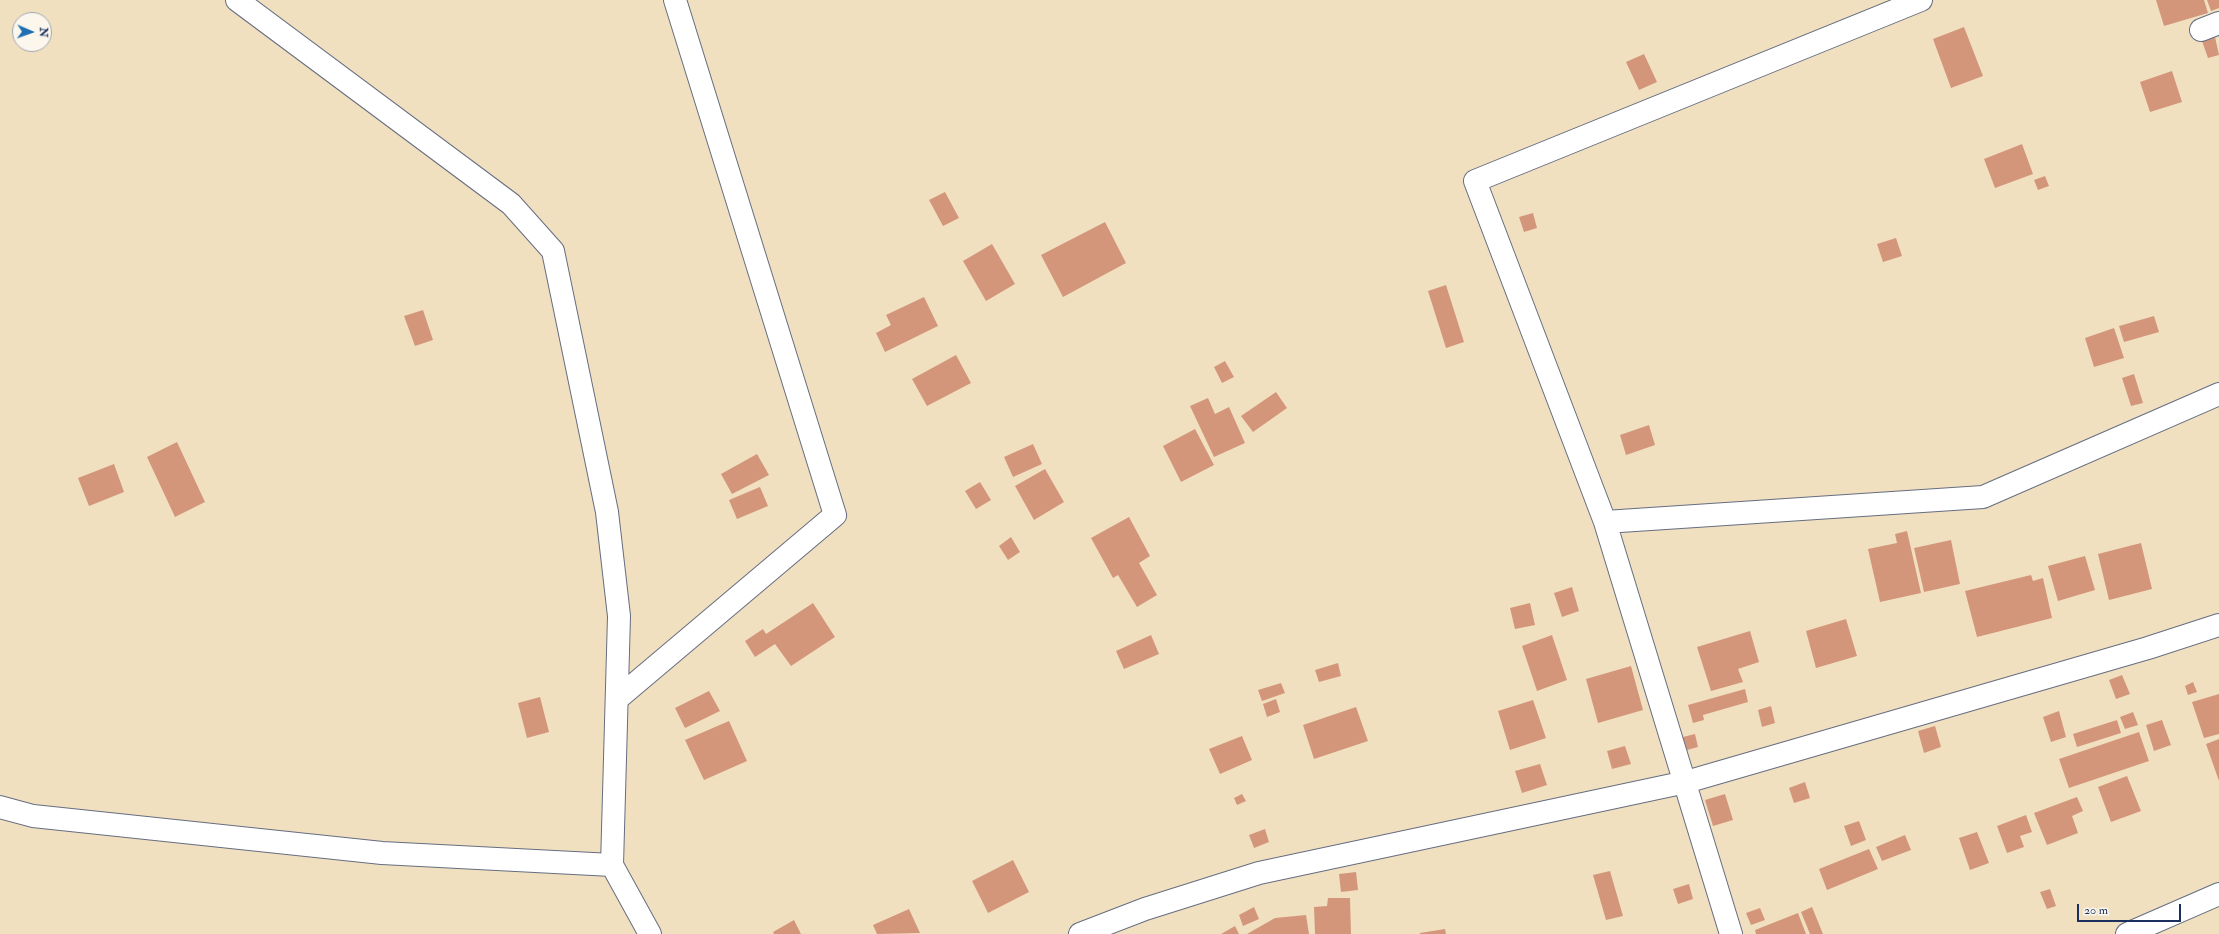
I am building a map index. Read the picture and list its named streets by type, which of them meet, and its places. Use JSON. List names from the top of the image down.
{
  "scale_bar": "20 m",
  "north": "right"
}
